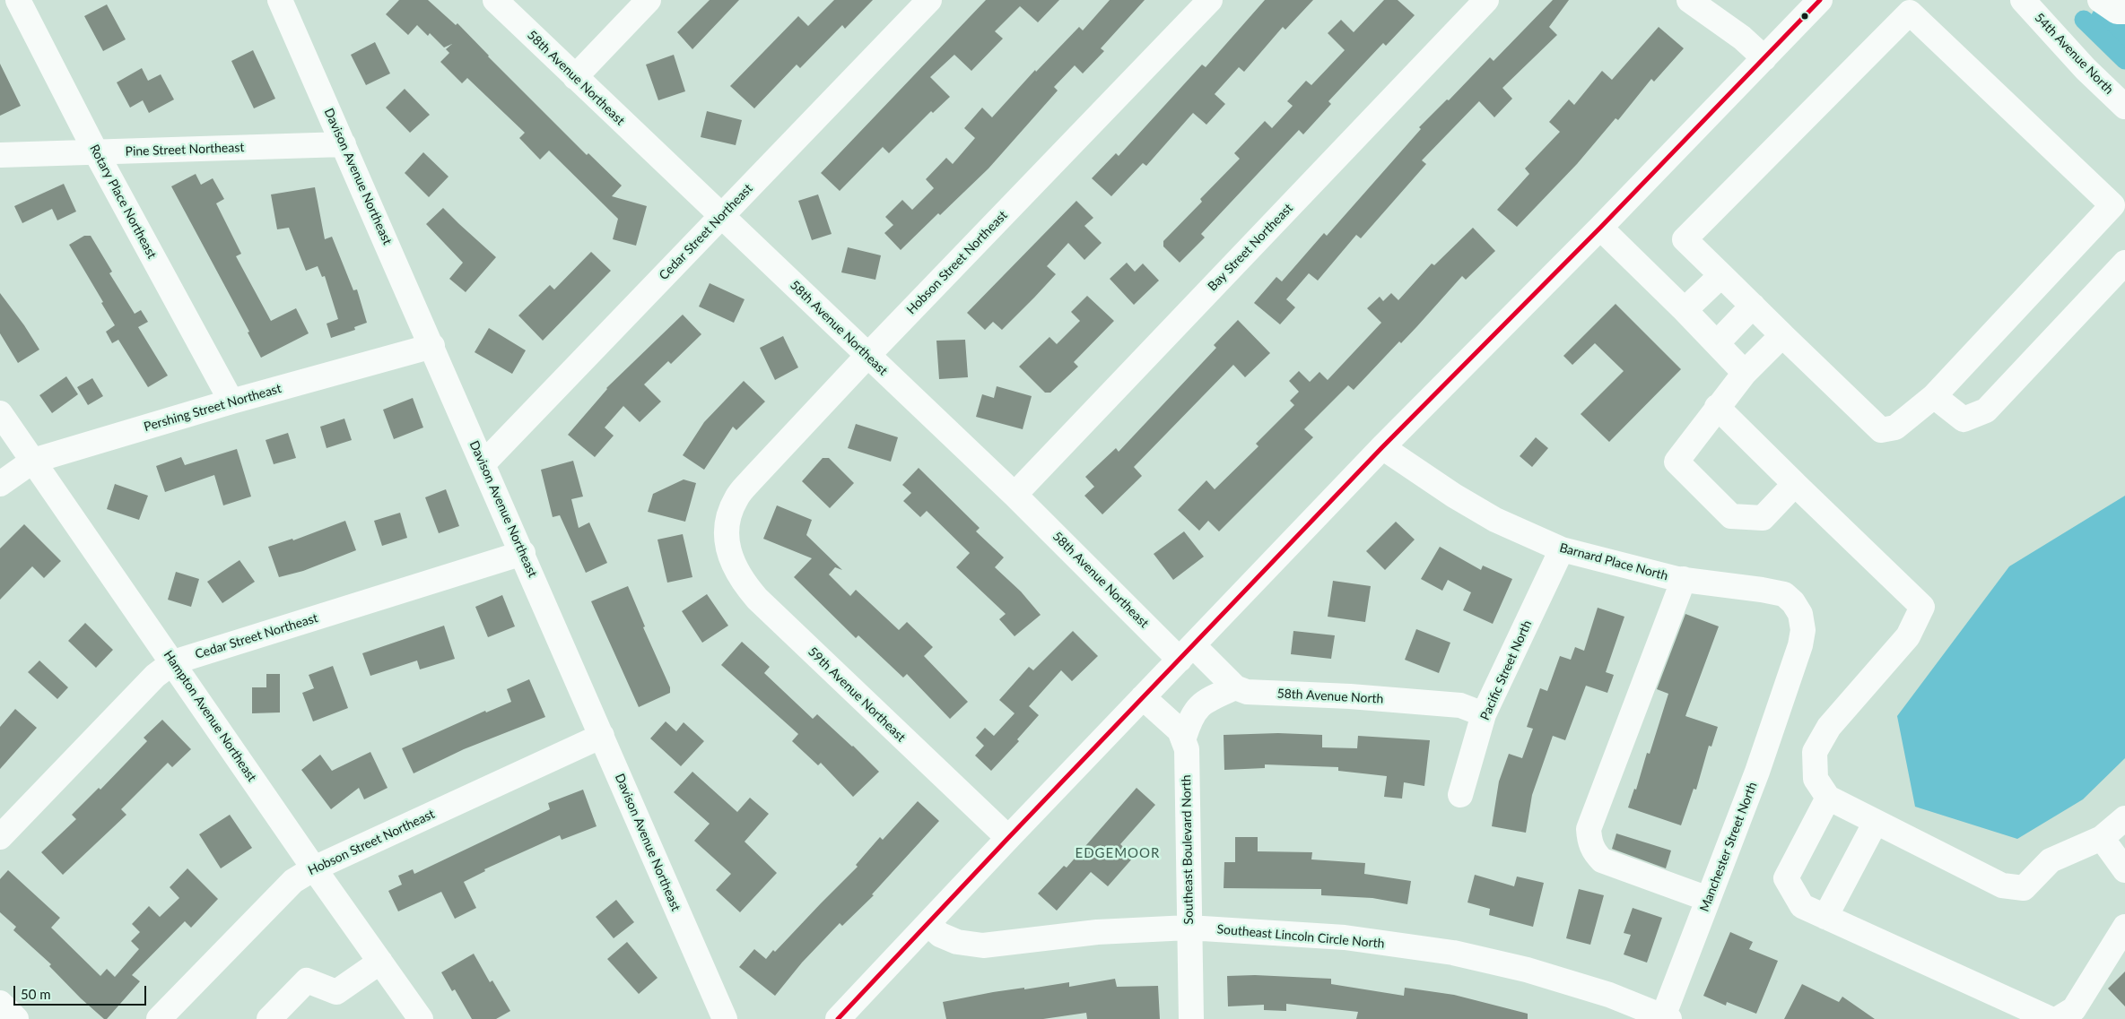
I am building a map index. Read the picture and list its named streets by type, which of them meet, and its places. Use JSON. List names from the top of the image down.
{
  "streets": {
    "street": [
      "54th Avenue North",
      "58th Avenue Northeast",
      "Pine Street Northeast",
      "Davison Avenue Northeast",
      "Rotary Place Northeast",
      "Cedar Street Northeast",
      "Bay Street Northeast",
      "Hobson Street Northeast",
      "Pershing Street Northeast",
      "Barnard Place North",
      "Pacific Street North",
      "59th Avenue Northeast",
      "58th Avenue North",
      "Hampton Avenue Northeast",
      "Manchester Street North",
      "Southeast Boulevard North",
      "Southeast Lincoln Circle North"
    ]
  },
  "crossings": [
    ["58th Avenue Northeast", "Cedar Street Northeast"],
    ["58th Avenue Northeast", "Bay Street Northeast"],
    ["58th Avenue Northeast", "Hobson Street Northeast"],
    ["Pine Street Northeast", "Davison Avenue Northeast"],
    ["Pine Street Northeast", "Rotary Place Northeast"],
    ["Davison Avenue Northeast", "Cedar Street Northeast"],
    ["Davison Avenue Northeast", "Hobson Street Northeast"],
    ["Davison Avenue Northeast", "Pershing Street Northeast"],
    ["Rotary Place Northeast", "Pershing Street Northeast"],
    ["Cedar Street Northeast", "Hampton Avenue Northeast"],
    ["Hobson Street Northeast", "59th Avenue Northeast"],
    ["Hobson Street Northeast", "Hampton Avenue Northeast"],
    ["Pershing Street Northeast", "Hampton Avenue Northeast"],
    ["Barnard Place North", "Pacific Street North"],
    ["Barnard Place North", "Manchester Street North"],
    ["Pacific Street North", "58th Avenue North"],
    ["Manchester Street North", "Southeast Lincoln Circle North"],
    ["Southeast Boulevard North", "Southeast Lincoln Circle North"]
  ],
  "districts": ["EDGEMOOR"],
  "scale_bar": "50 m"
}
